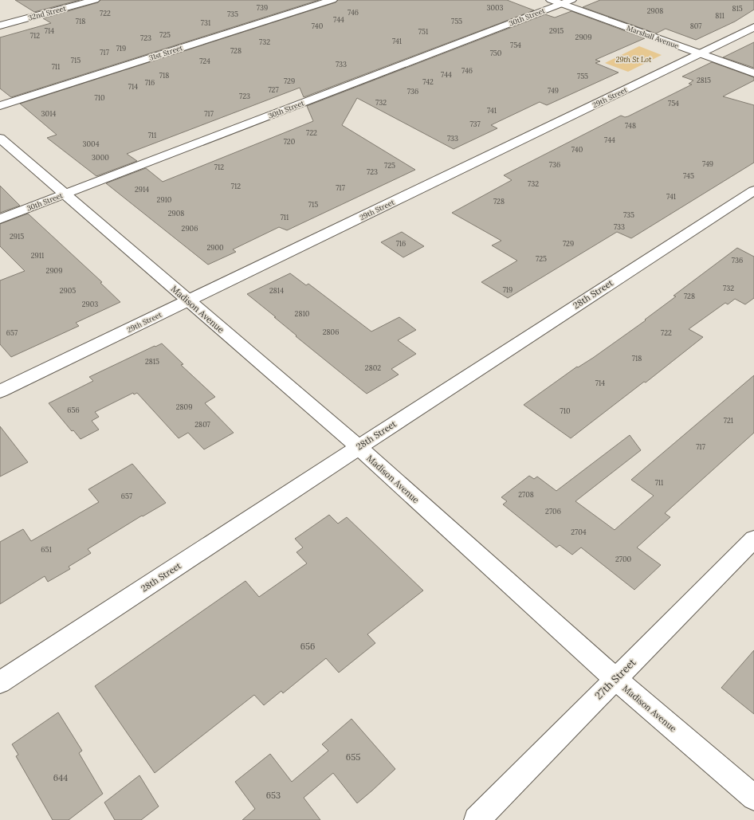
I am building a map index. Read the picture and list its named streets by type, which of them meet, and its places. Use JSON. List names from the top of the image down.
{
  "streets": {
    "street": [
      "32nd Street",
      "30th Street",
      "Marshall Avenue",
      "31st Street",
      "29th Street",
      "28th Street",
      "Madison Avenue",
      "27th Street"
    ]
  },
  "crossings": [
    ["30th Street", "Marshall Avenue"],
    ["30th Street", "Madison Avenue"],
    ["Marshall Avenue", "29th Street"],
    ["29th Street", "Madison Avenue"],
    ["28th Street", "Madison Avenue"],
    ["Madison Avenue", "27th Street"]
  ],
  "parks": ["29th St Lot"],
  "house_numbers": [
    "739",
    "3003",
    "815",
    "2908",
    "746",
    "722",
    "735",
    "811",
    "744",
    "718",
    "755",
    "731",
    "740",
    "807",
    "714",
    "2915",
    "751",
    "725",
    "712",
    "2909",
    "723",
    "741",
    "732",
    "754",
    "719",
    "728",
    "717",
    "750",
    "715",
    "724",
    "733",
    "711",
    "746",
    "744",
    "718",
    "755",
    "2815",
    "729",
    "742",
    "716",
    "714",
    "727",
    "749",
    "736",
    "723",
    "710",
    "732",
    "754",
    "741",
    "3014",
    "717",
    "737",
    "748",
    "722",
    "711",
    "733",
    "744",
    "720",
    "3004",
    "740",
    "3000",
    "749",
    "736",
    "725",
    "712",
    "723",
    "745",
    "732",
    "712",
    "717",
    "2914",
    "741",
    "2910",
    "728",
    "715",
    "2908",
    "735",
    "711",
    "733",
    "2906",
    "2915",
    "716",
    "729",
    "2900",
    "2911",
    "725",
    "736",
    "2909",
    "732",
    "719",
    "2905",
    "2814",
    "728",
    "2903",
    "2810",
    "2806",
    "657",
    "722",
    "718",
    "2815",
    "2802",
    "714",
    "2809",
    "656",
    "710",
    "721",
    "2807",
    "717",
    "711",
    "2708",
    "657",
    "2706",
    "2704",
    "651",
    "2700",
    "656",
    "655",
    "644",
    "653"
  ]
}
